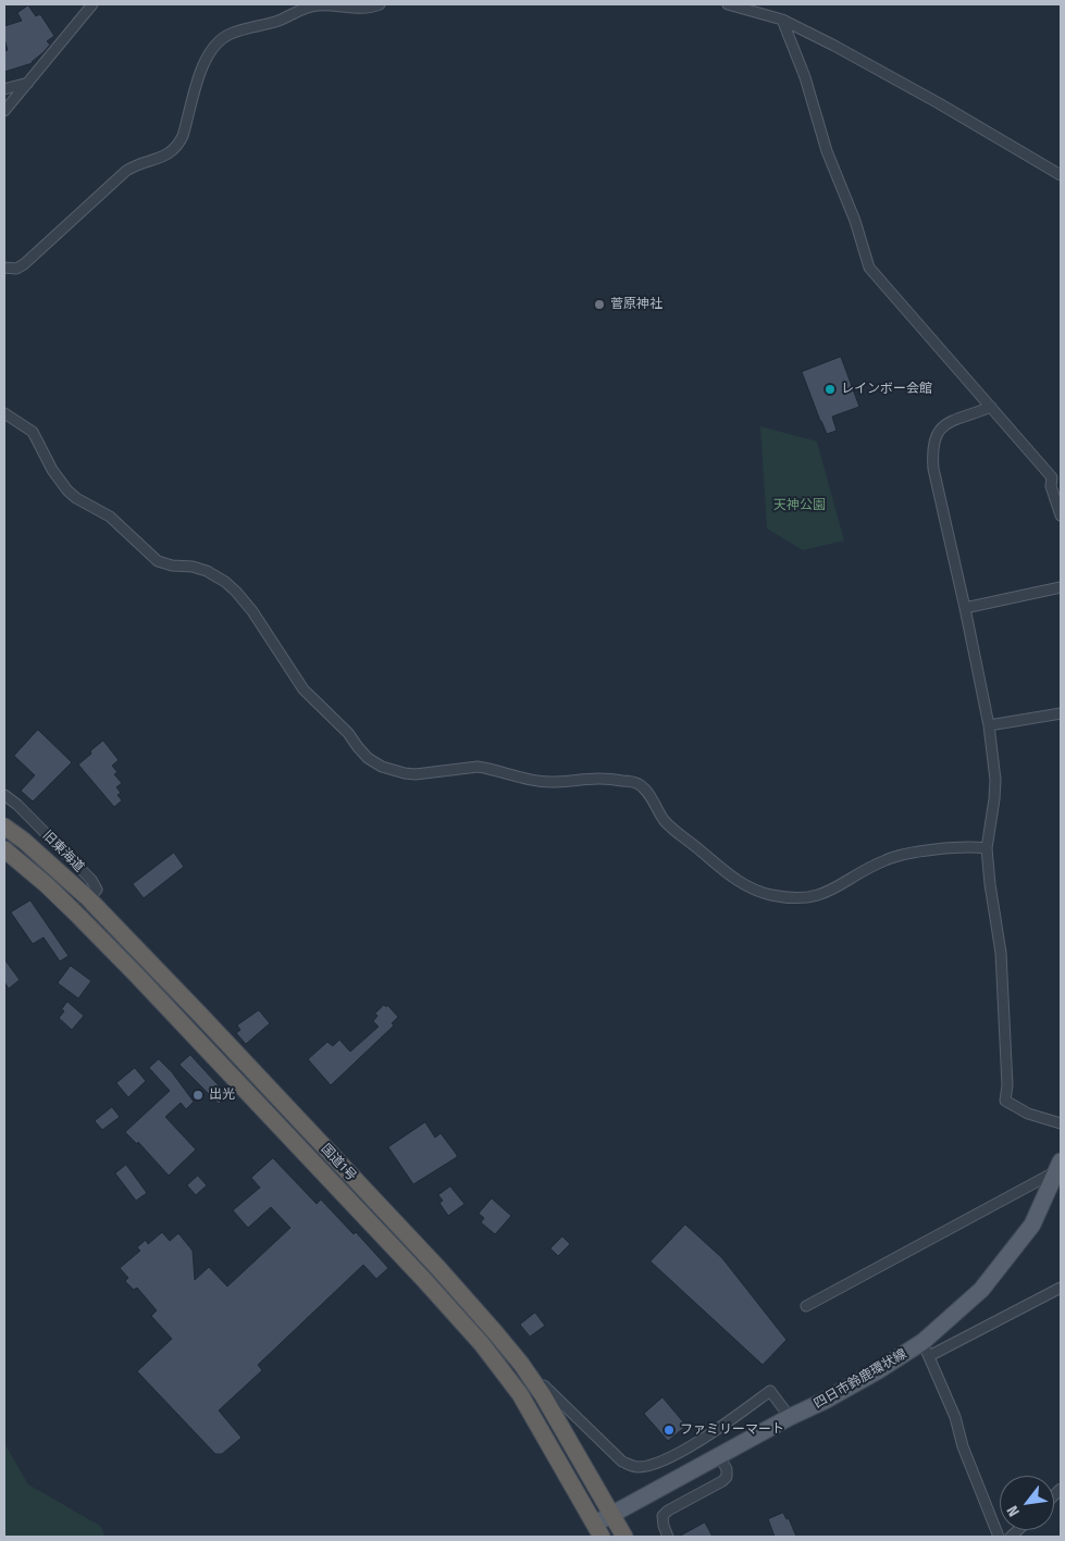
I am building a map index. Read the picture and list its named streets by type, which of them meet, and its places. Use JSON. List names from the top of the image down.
{
  "streets": {
    "highway": ["国道1号"],
    "main road": ["四日市鈴鹿環状線"],
    "street": ["旧東海道"]
  },
  "crossings": [
    ["旧東海道", "国道1号"],
    ["国道1号", "四日市鈴鹿環状線"]
  ],
  "parks": ["天神公園"],
  "places": [
    "菅原神社",
    "レインボー会館",
    "出光",
    "ファミリーマート"
  ],
  "north": "bottom left"
}
